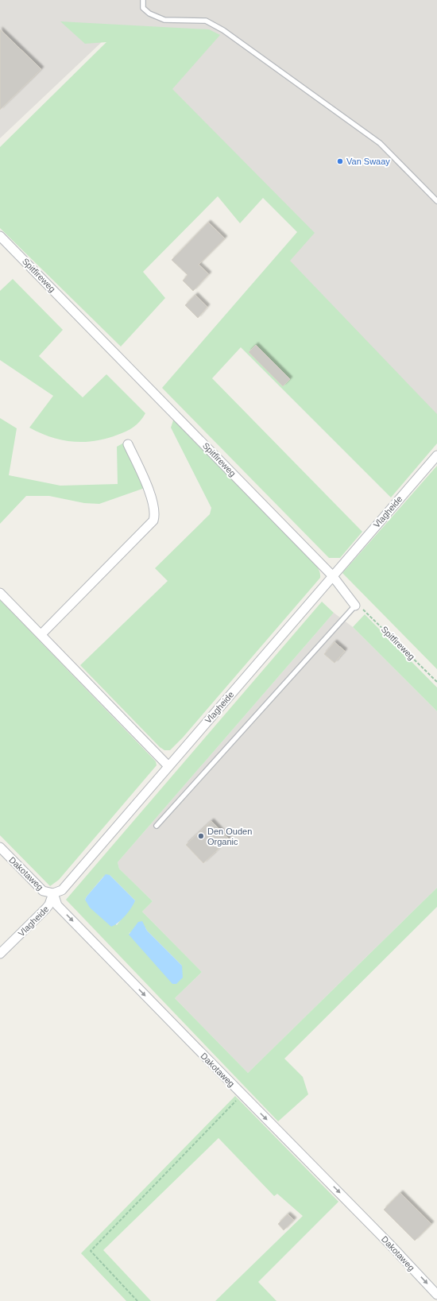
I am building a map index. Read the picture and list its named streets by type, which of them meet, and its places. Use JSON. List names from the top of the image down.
{
  "streets": {
    "street": ["Spitfireweg", "Vlagheide", "Dakotaweg"]
  },
  "crossings": [
    ["Spitfireweg", "Vlagheide"],
    ["Vlagheide", "Dakotaweg"]
  ],
  "one_way": ["Dakotaweg"],
  "places": ["Van Swaay", "Den Ouden Organic"]
}
